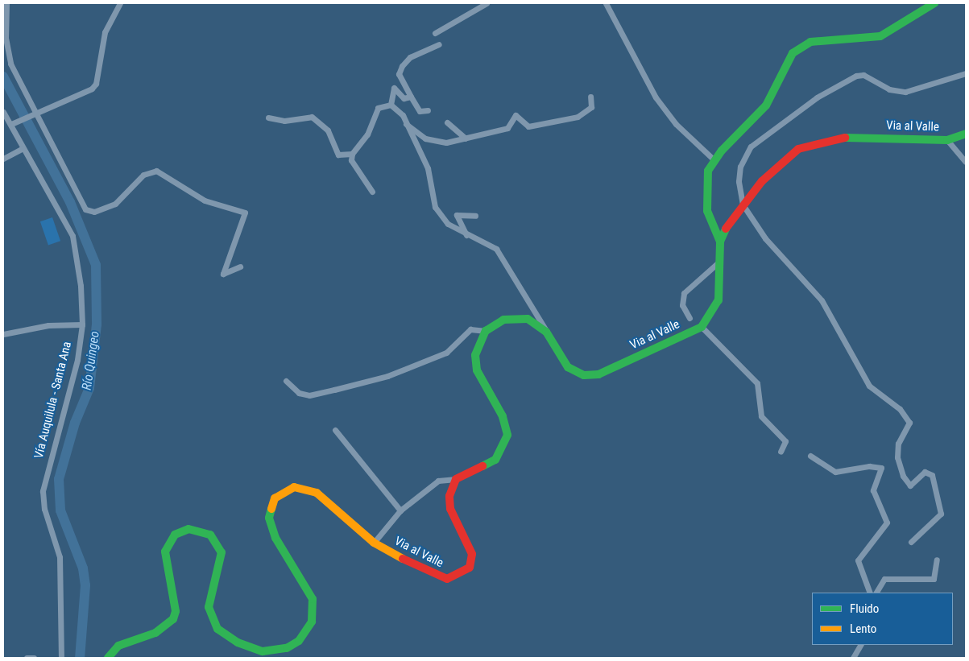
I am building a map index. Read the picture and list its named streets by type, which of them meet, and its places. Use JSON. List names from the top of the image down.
{
  "streets": {
    "main road": ["Via al Valle"],
    "street": ["Vía Auquilula - Santa Ana"]
  },
  "water": ["Río Quingeo"],
  "legend": ["Fluido", "Lento"]
}
